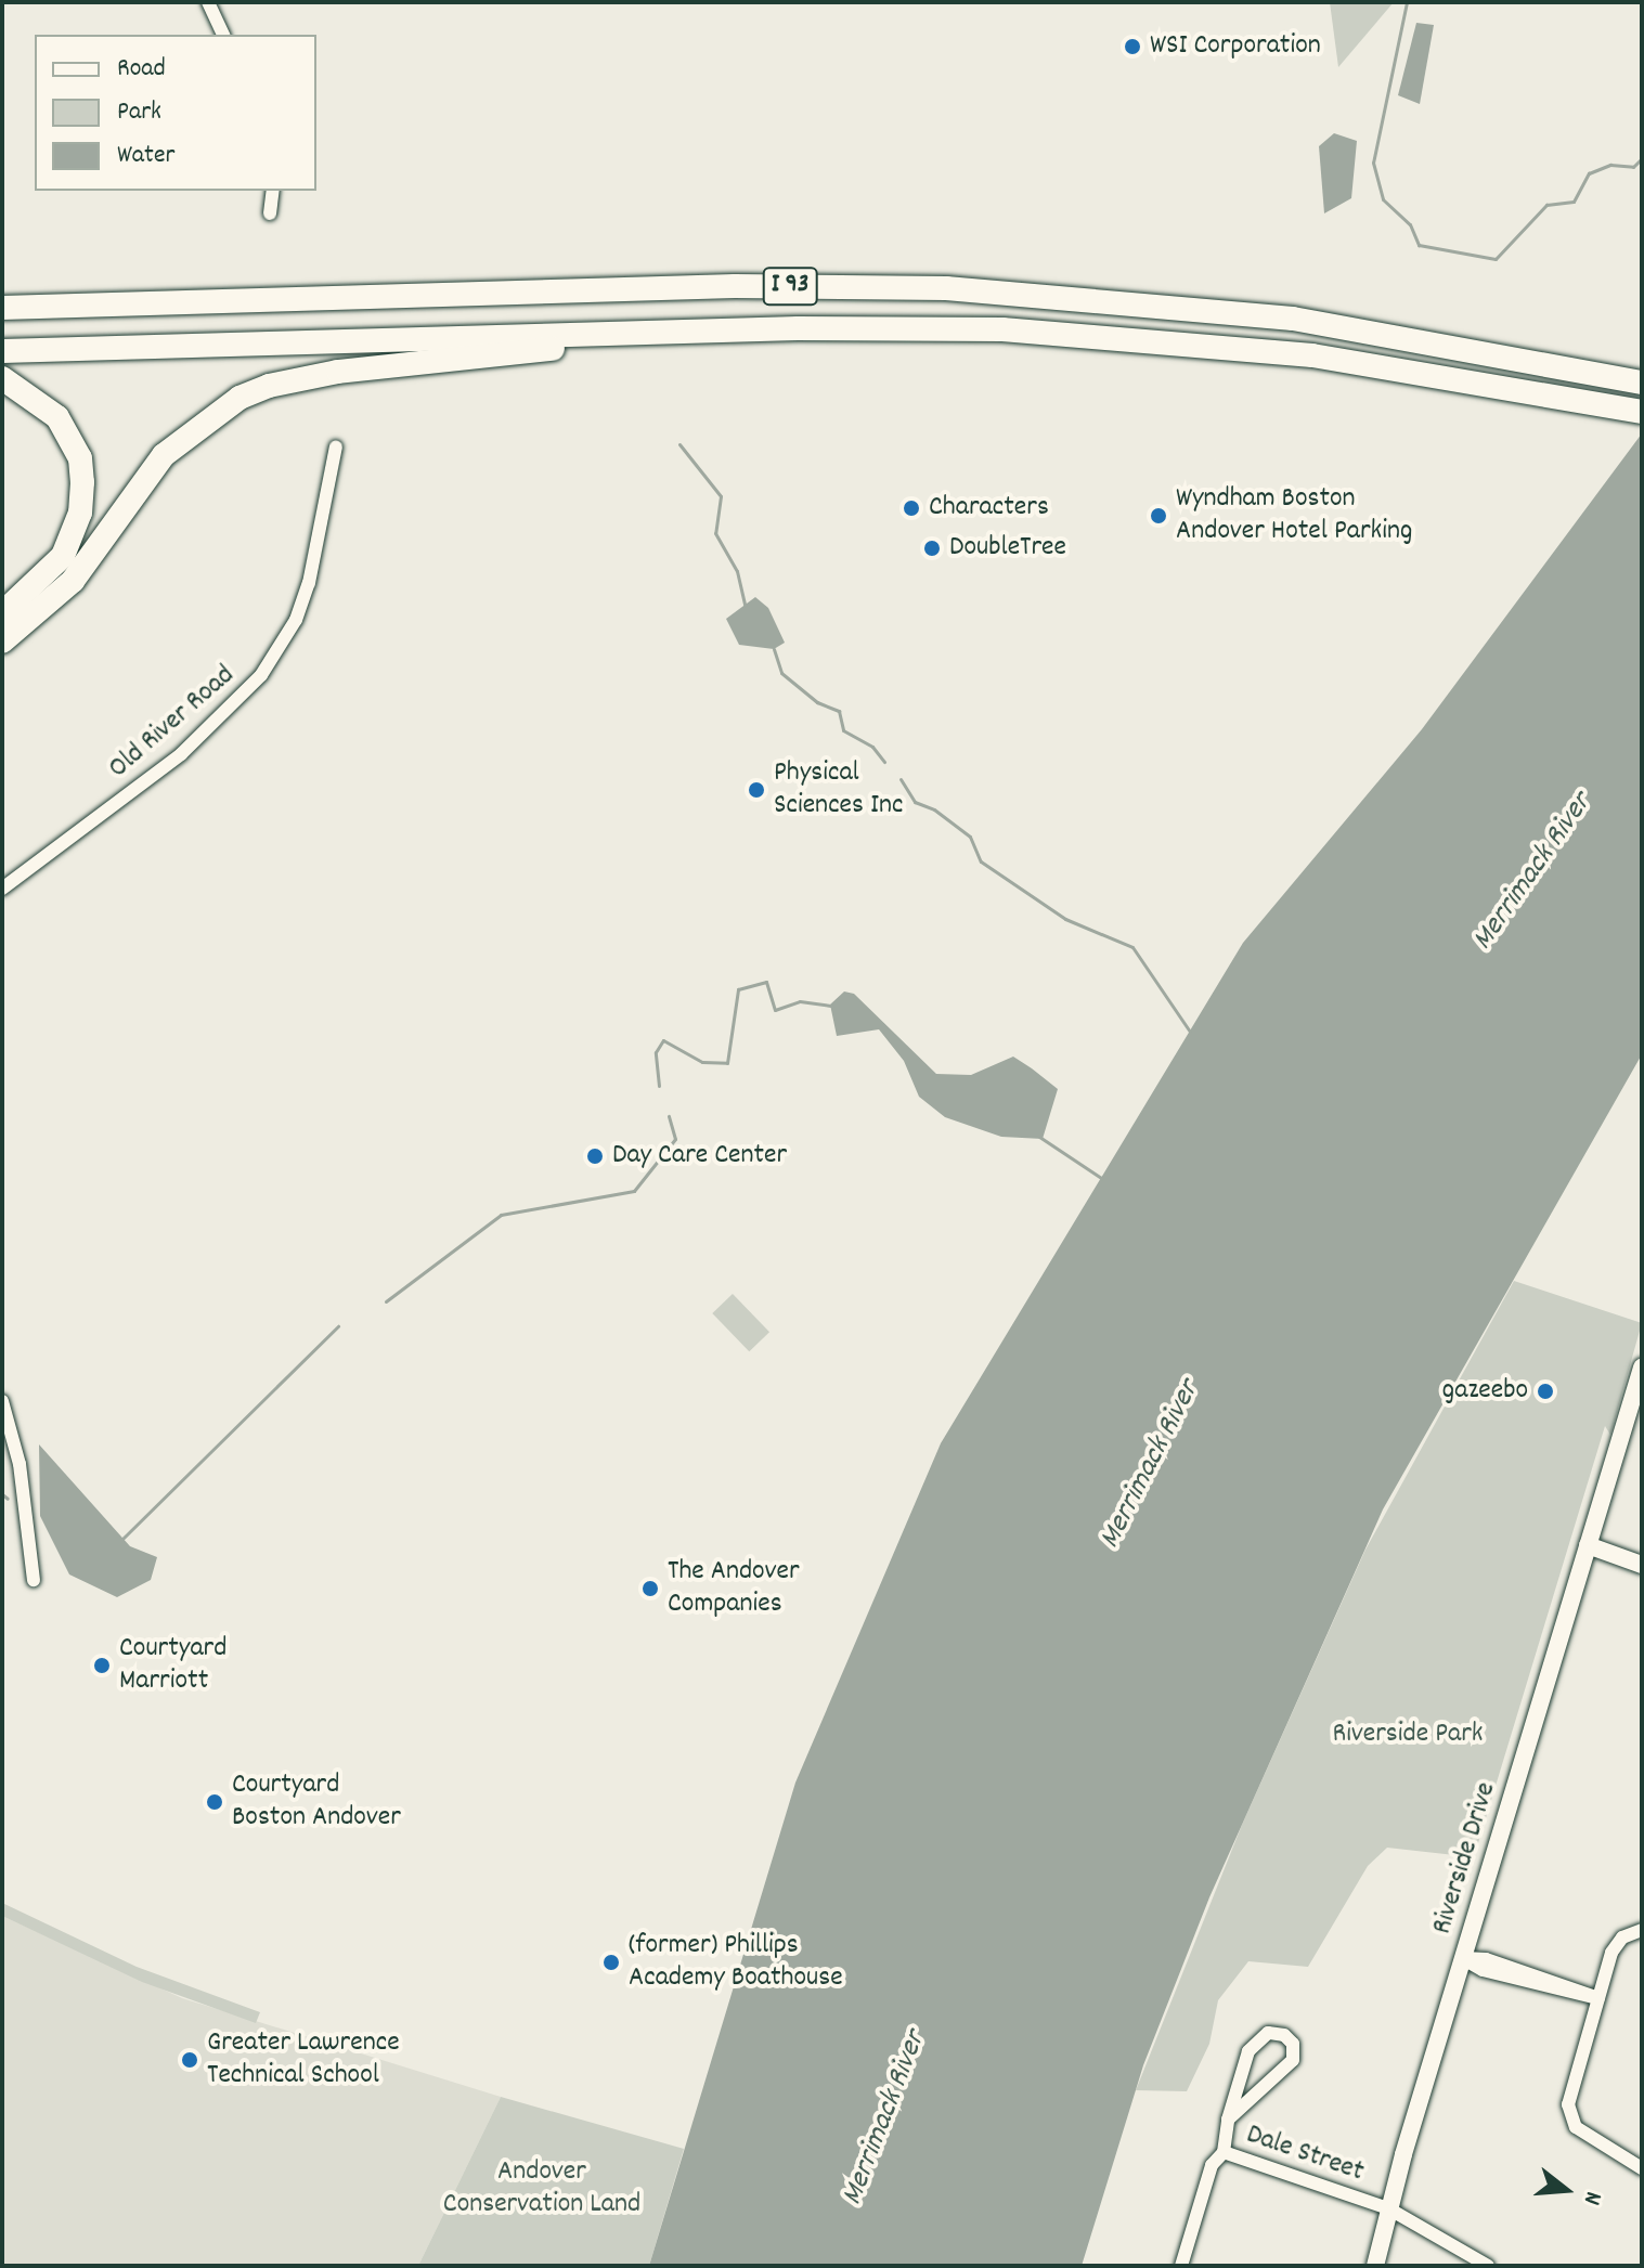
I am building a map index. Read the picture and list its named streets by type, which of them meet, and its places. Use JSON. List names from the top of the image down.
{
  "streets": {
    "highway": ["I 93"],
    "main road": ["Riverside Drive"],
    "street": ["Old River Road", "Dale Street"]
  },
  "crossings": [
    ["Riverside Drive", "Dale Street"]
  ],
  "water": ["Merrimack River"],
  "parks": ["Riverside Park", "Andover Conservation Land"],
  "places": [
    "WSI Corporation",
    "Characters",
    "Wyndham Boston Andover Hotel Parking",
    "DoubleTree",
    "Physical Sciences Inc",
    "Day Care Center",
    "gazeebo",
    "The Andover Companies",
    "Courtyard Marriott",
    "Courtyard Boston Andover",
    "(former) Phillips Academy Boathouse",
    "Greater Lawrence Technical School"
  ],
  "legend": ["Road", "Park", "Water"],
  "north": "right"
}
